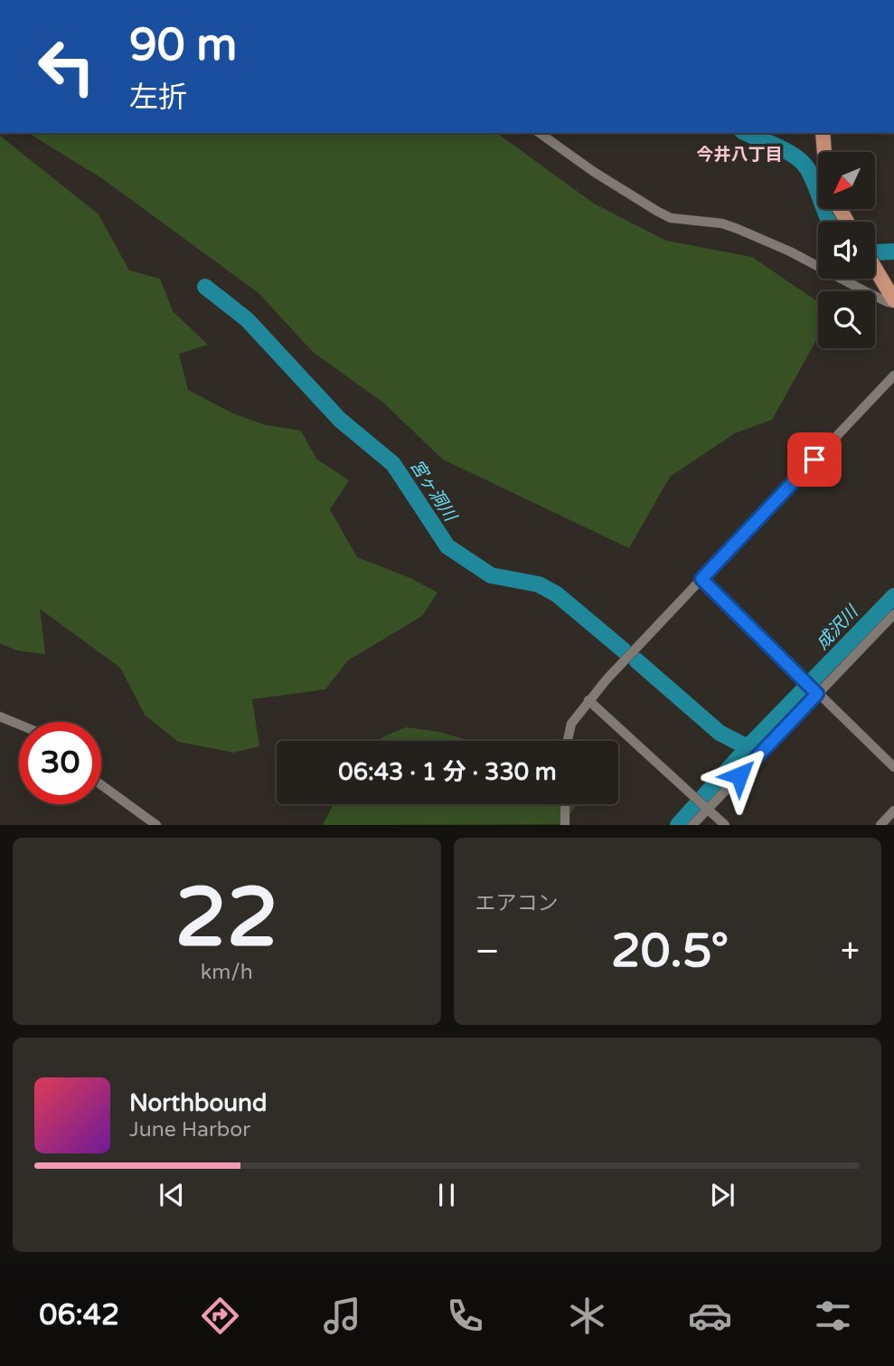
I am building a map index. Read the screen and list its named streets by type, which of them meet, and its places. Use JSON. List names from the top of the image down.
{
  "districts": ["今井八丁目"],
  "water": ["宮ヶ洞川", "成沢川"],
  "north": "bottom left",
  "page": {
    "turn": ["90 m", "左折"],
    "limit": "30",
    "trip": "06:43 · 1 分 · 330 m",
    "tile": [
      ["22", "km/h"],
      "エアコン"
    ],
    "heat": ["−", "20.5°", "+"],
    "song": ["Northbound", "June Harbor"],
    "tabs": "06:42"
  }
}
